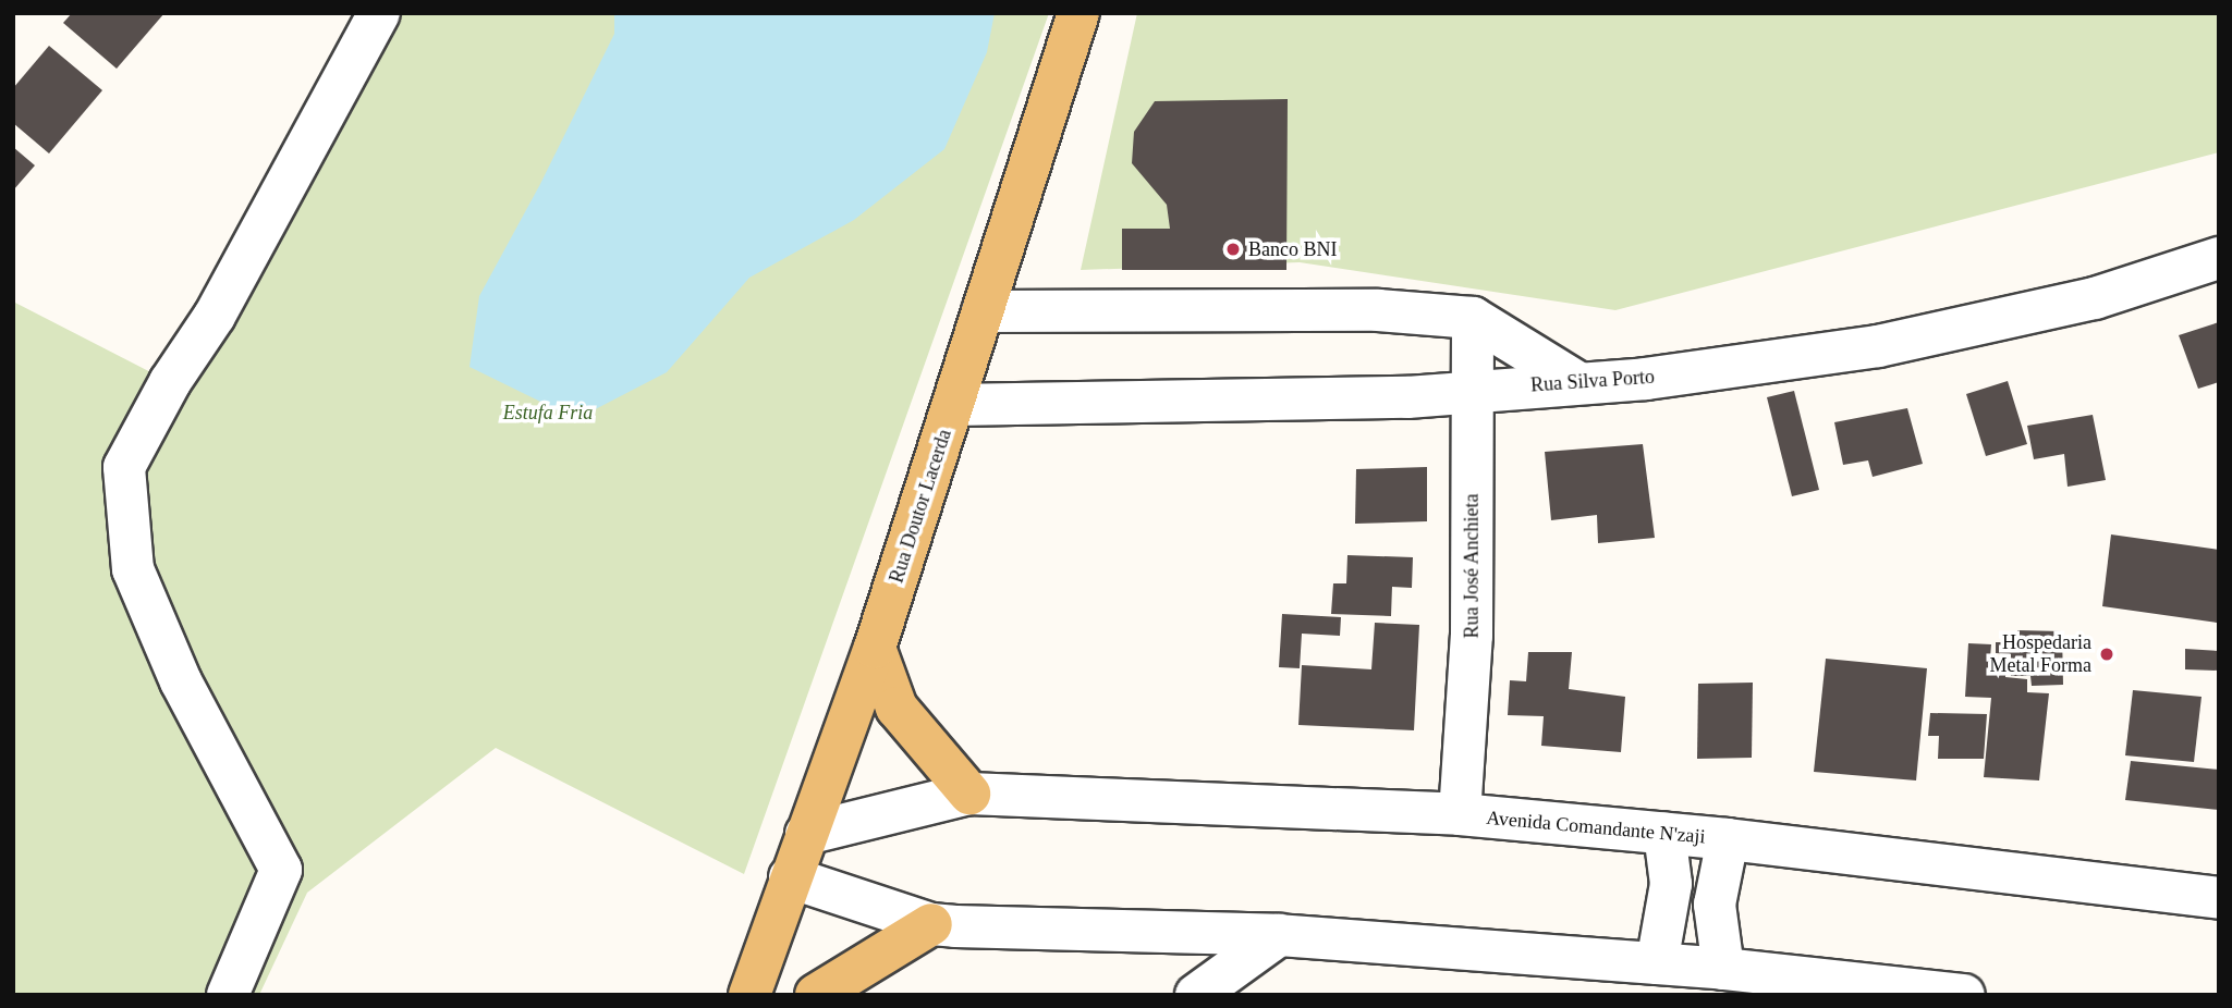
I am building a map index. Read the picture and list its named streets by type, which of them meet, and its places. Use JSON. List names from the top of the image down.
{
  "streets": {
    "main road": ["Rua Doutor Lacerda"],
    "street": ["Rua Silva Porto", "Rua José Anchieta", "Avenida Comandante N'zaji"]
  },
  "crossings": [
    ["Rua Silva Porto", "Rua Doutor Lacerda"],
    ["Rua Silva Porto", "Rua José Anchieta"],
    ["Rua Doutor Lacerda", "Avenida Comandante N'zaji"],
    ["Rua José Anchieta", "Avenida Comandante N'zaji"]
  ],
  "parks": ["Estufa Fria"],
  "places": ["Banco BNI", "Hospedaria Metal Forma"]
}
